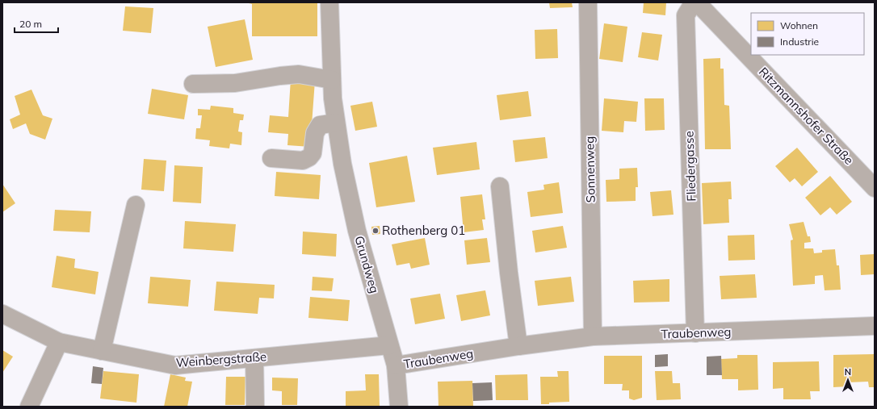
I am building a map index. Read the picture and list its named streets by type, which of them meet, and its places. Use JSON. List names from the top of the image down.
{
  "streets": {
    "street": [
      "Ritzmannshofer Straße",
      "Fliedergasse",
      "Sonnenweg",
      "Grundweg",
      "Traubenweg",
      "Weinbergstraße"
    ]
  },
  "crossings": [
    ["Fliedergasse", "Traubenweg"],
    ["Sonnenweg", "Traubenweg"],
    ["Grundweg", "Traubenweg"],
    ["Grundweg", "Weinbergstraße"]
  ],
  "places": ["Rothenberg 01"],
  "legend": ["Wohnen", "Industrie"],
  "scale_bar": "20 m",
  "north": "top"
}
